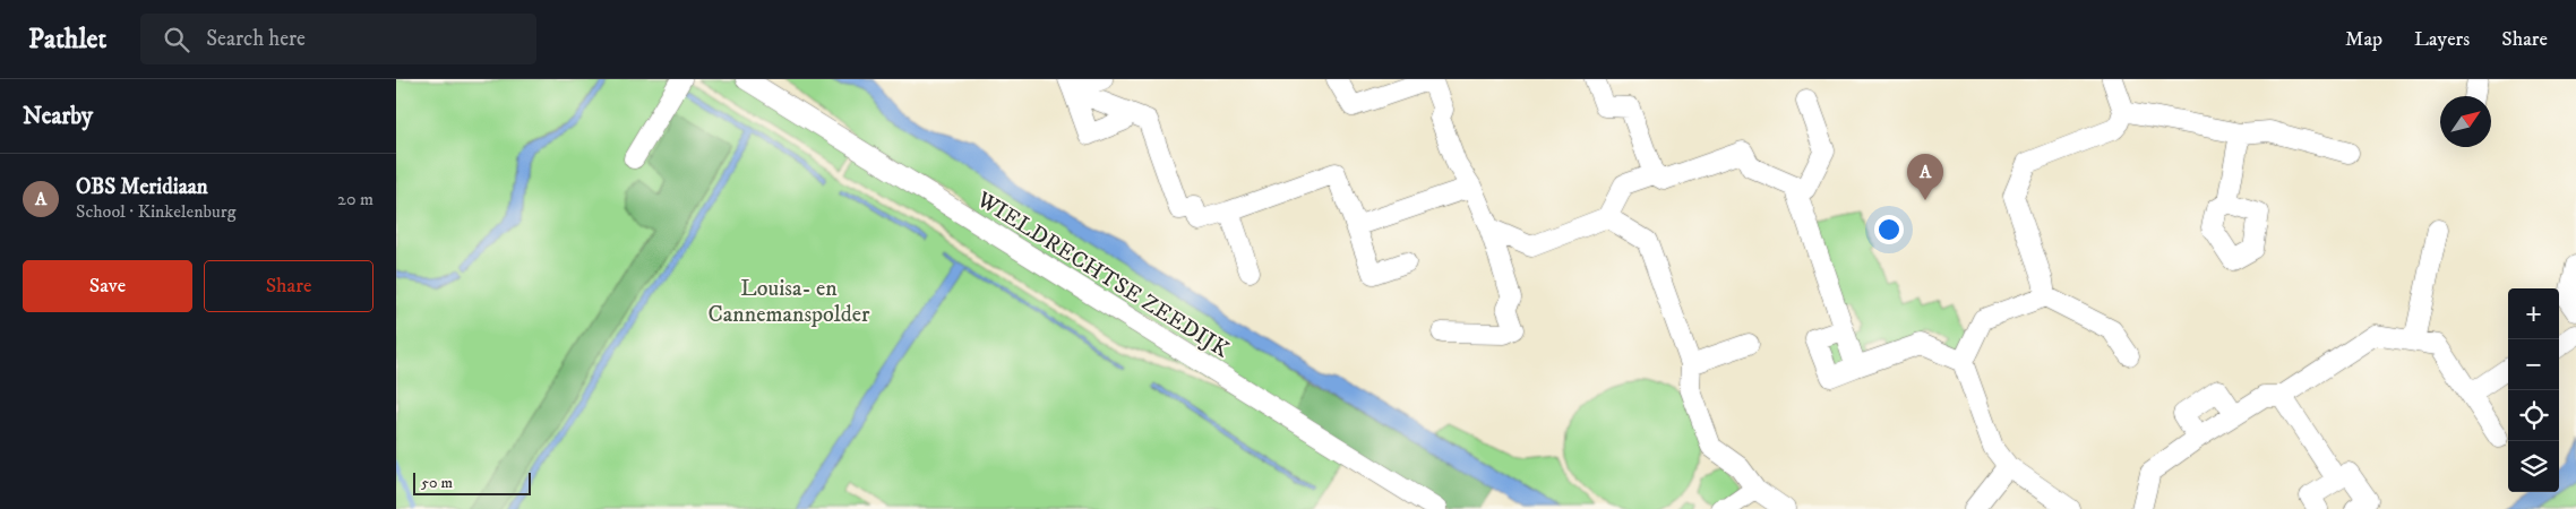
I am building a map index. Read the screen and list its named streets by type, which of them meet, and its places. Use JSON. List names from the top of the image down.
{
  "streets": {
    "street": ["WIELDRECHTSE ZEEDIJK"]
  },
  "parks": ["Louisa- en Cannemanspolder"],
  "scale_bar": "50 m",
  "north": "top right",
  "page": {
    "header": "Pathlet",
    "search": "Search here",
    "nav": ["Map", "Layers", "Share"],
    "heading": "Nearby",
    "list": [
      {
        "mark": "A",
        "name": "OBS Meridiaan",
        "note": "School · Kinkelenburg",
        "value": "20 m"
      }
    ],
    "pins": "A",
    "buttons": ["Save", "Share"],
    "map_buttons": ["+", "−"],
    "scale": "50 m"
  }
}
